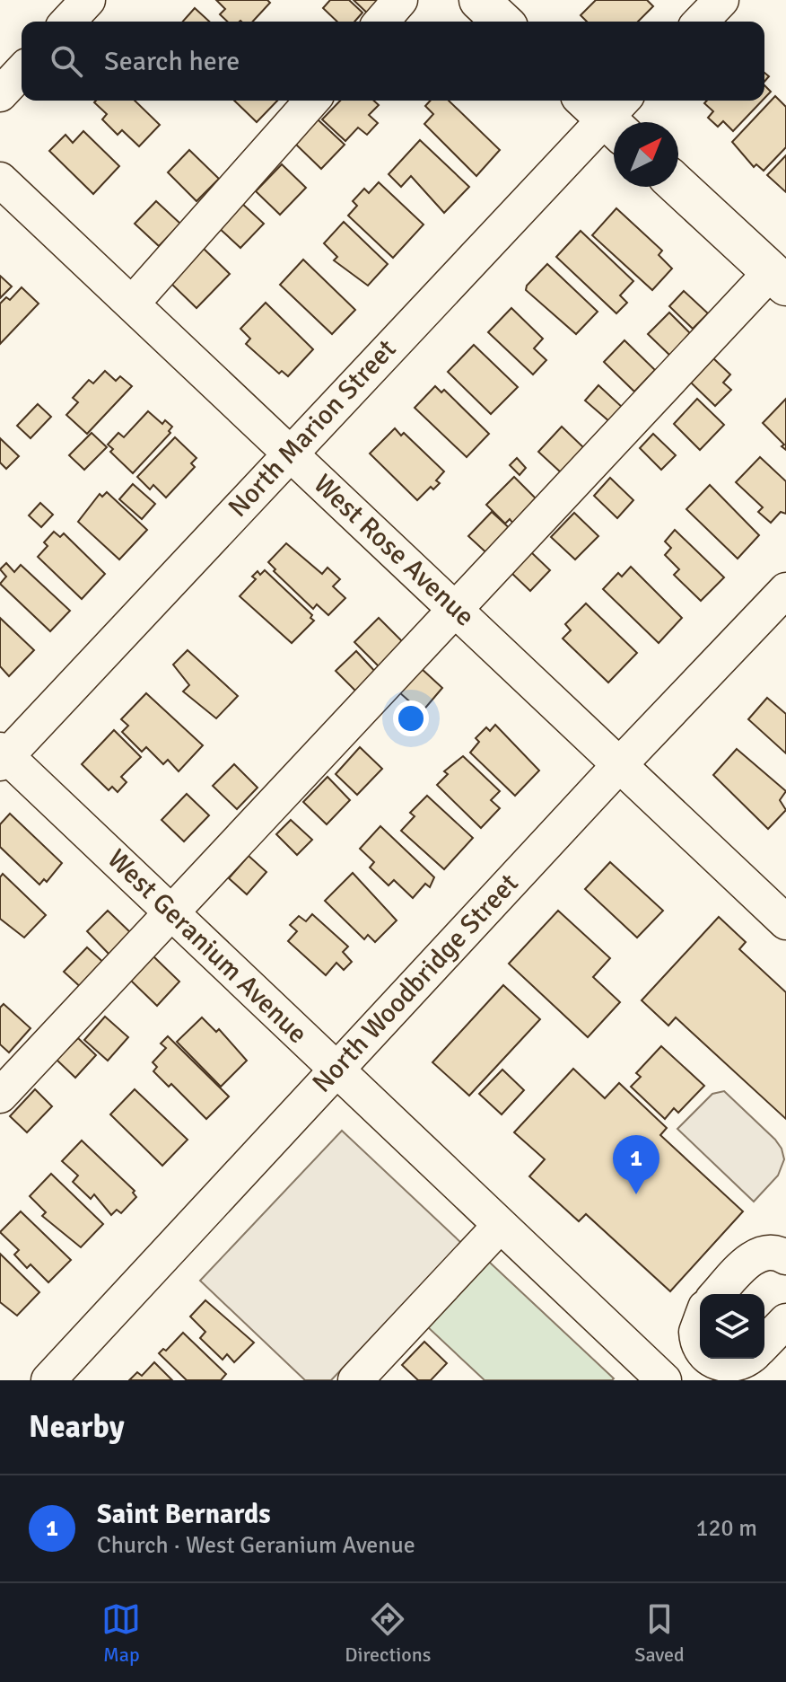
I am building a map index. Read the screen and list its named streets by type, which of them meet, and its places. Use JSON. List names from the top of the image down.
{
  "streets": {
    "street": [
      "North Marion Street",
      "West Rose Avenue",
      "West Geranium Avenue",
      "North Woodbridge Street"
    ]
  },
  "crossings": [
    ["North Marion Street", "West Rose Avenue"],
    ["North Marion Street", "West Geranium Avenue"],
    ["West Rose Avenue", "North Woodbridge Street"],
    ["West Geranium Avenue", "North Woodbridge Street"]
  ],
  "north": "top right",
  "page": {
    "search": "Search here",
    "pins": "1",
    "heading": "Nearby",
    "list": [
      {
        "mark": "1",
        "name": "Saint Bernards",
        "note": "Church · West Geranium Avenue",
        "value": "120 m"
      }
    ],
    "nav": ["Map", "Directions", "Saved"]
  }
}
